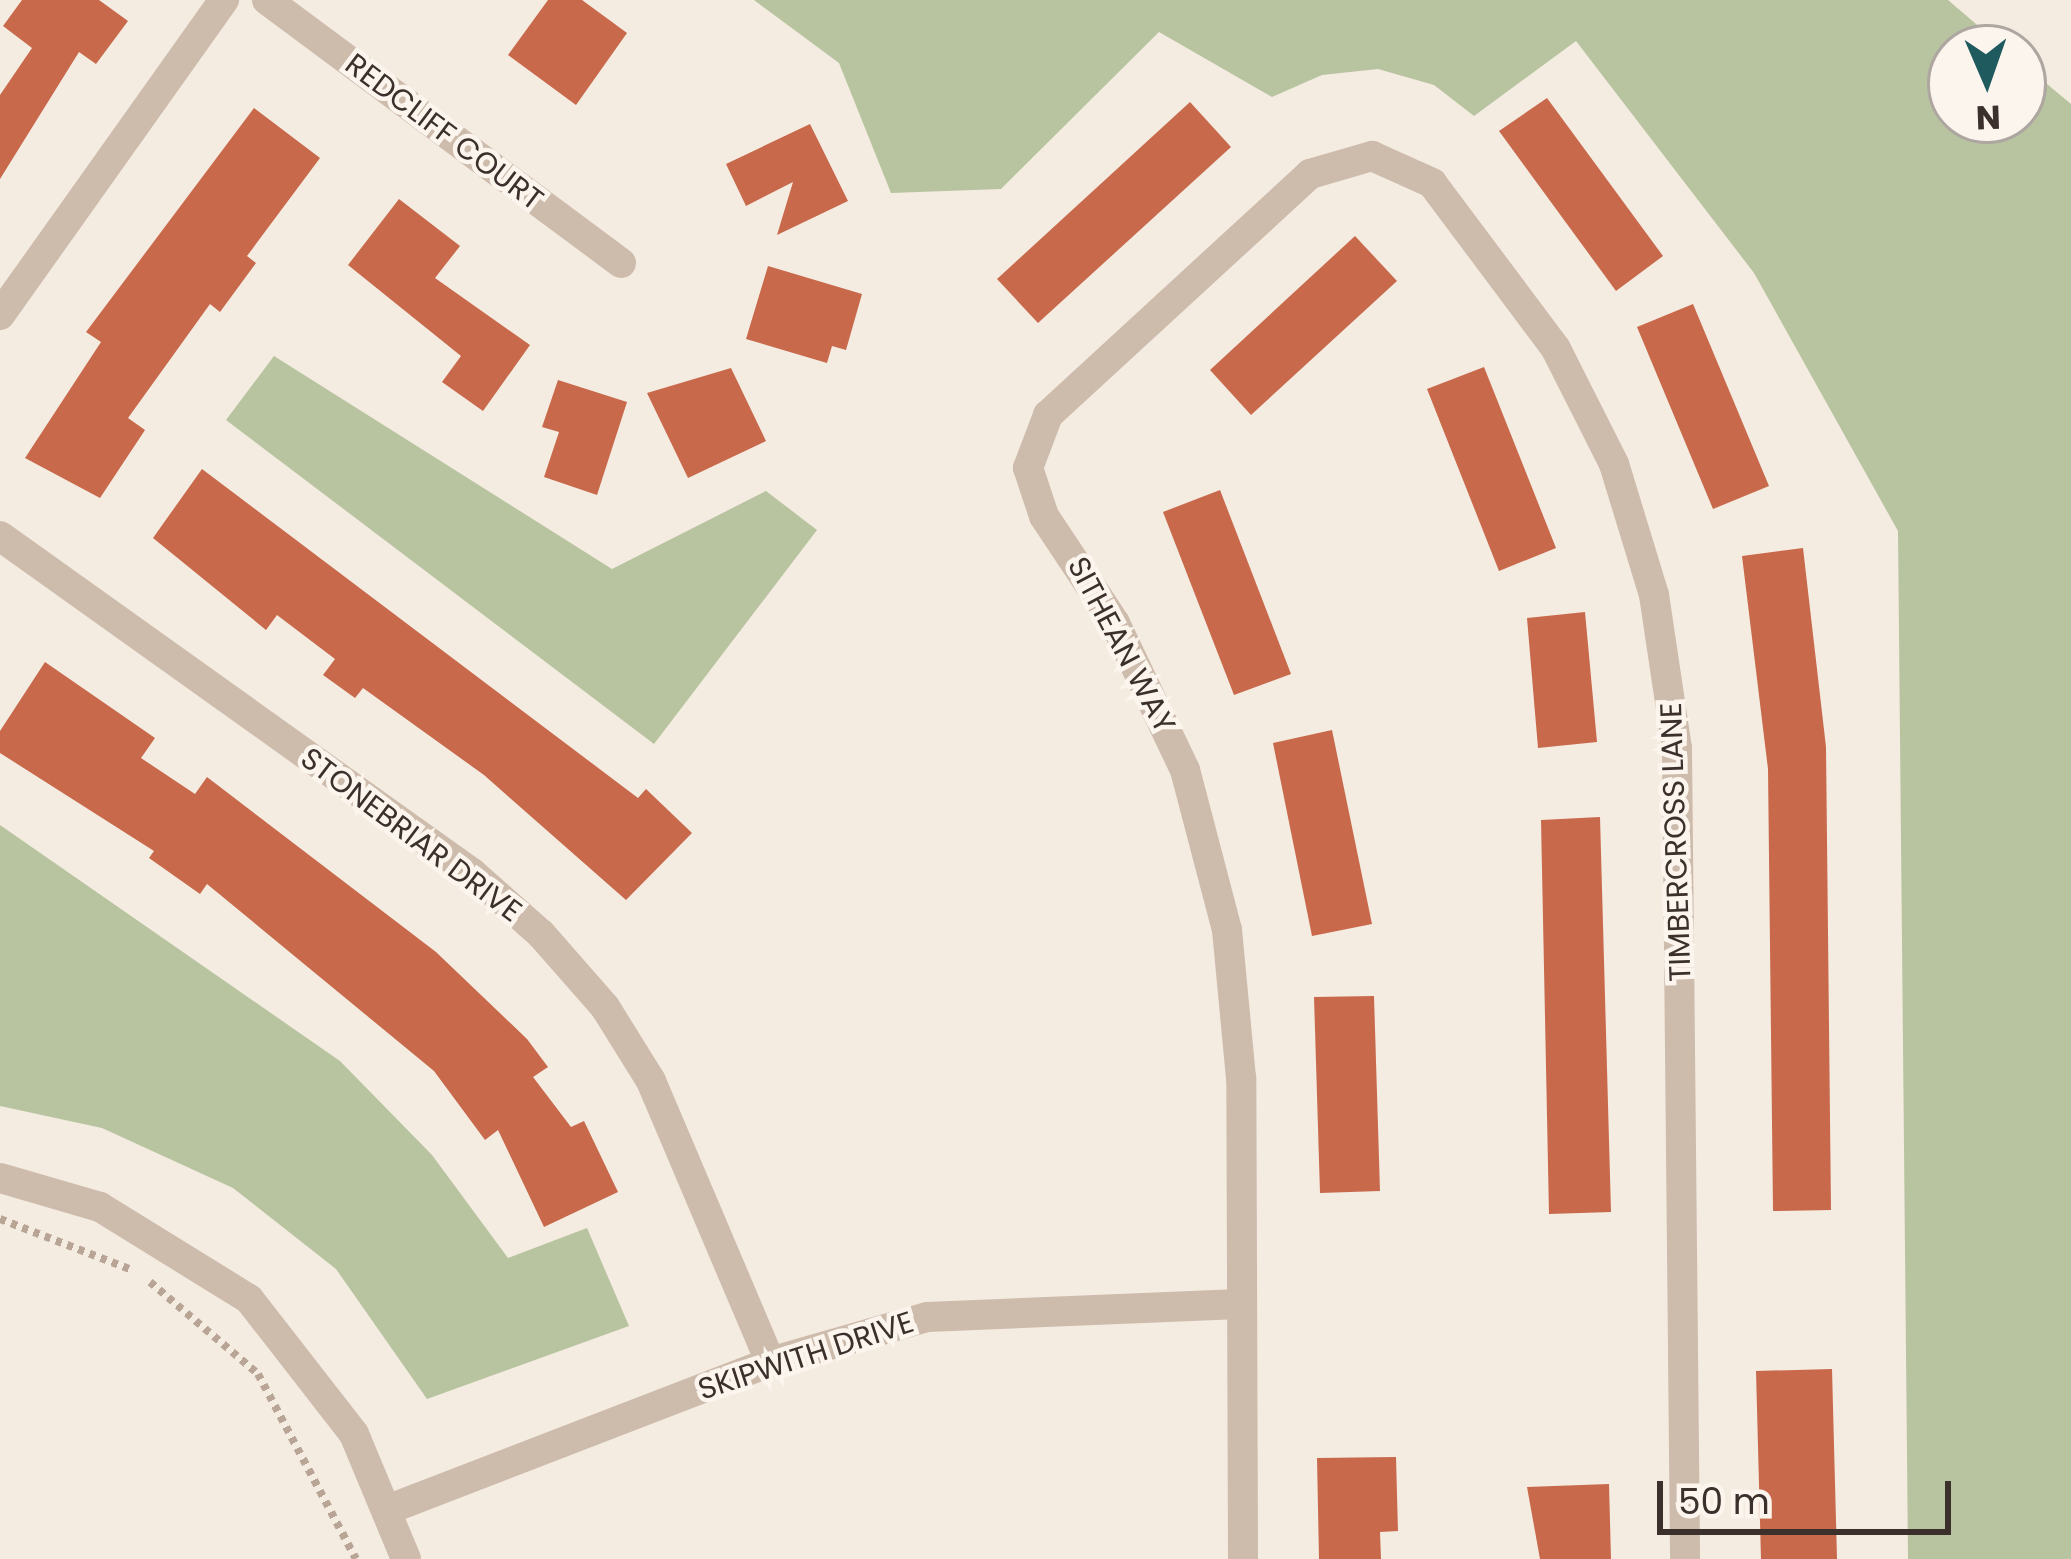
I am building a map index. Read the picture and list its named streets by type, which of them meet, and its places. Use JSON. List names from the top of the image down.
{
  "streets": {
    "street": [
      "REDCLIFF COURT",
      "SITHEAN WAY",
      "STONEBRIAR DRIVE",
      "TIMBERCROSS LANE",
      "SKIPWITH DRIVE"
    ]
  },
  "crossings": [
    ["SITHEAN WAY", "TIMBERCROSS LANE"],
    ["SITHEAN WAY", "SKIPWITH DRIVE"],
    ["STONEBRIAR DRIVE", "SKIPWITH DRIVE"]
  ],
  "scale_bar": "50 m",
  "north": "bottom"
}
